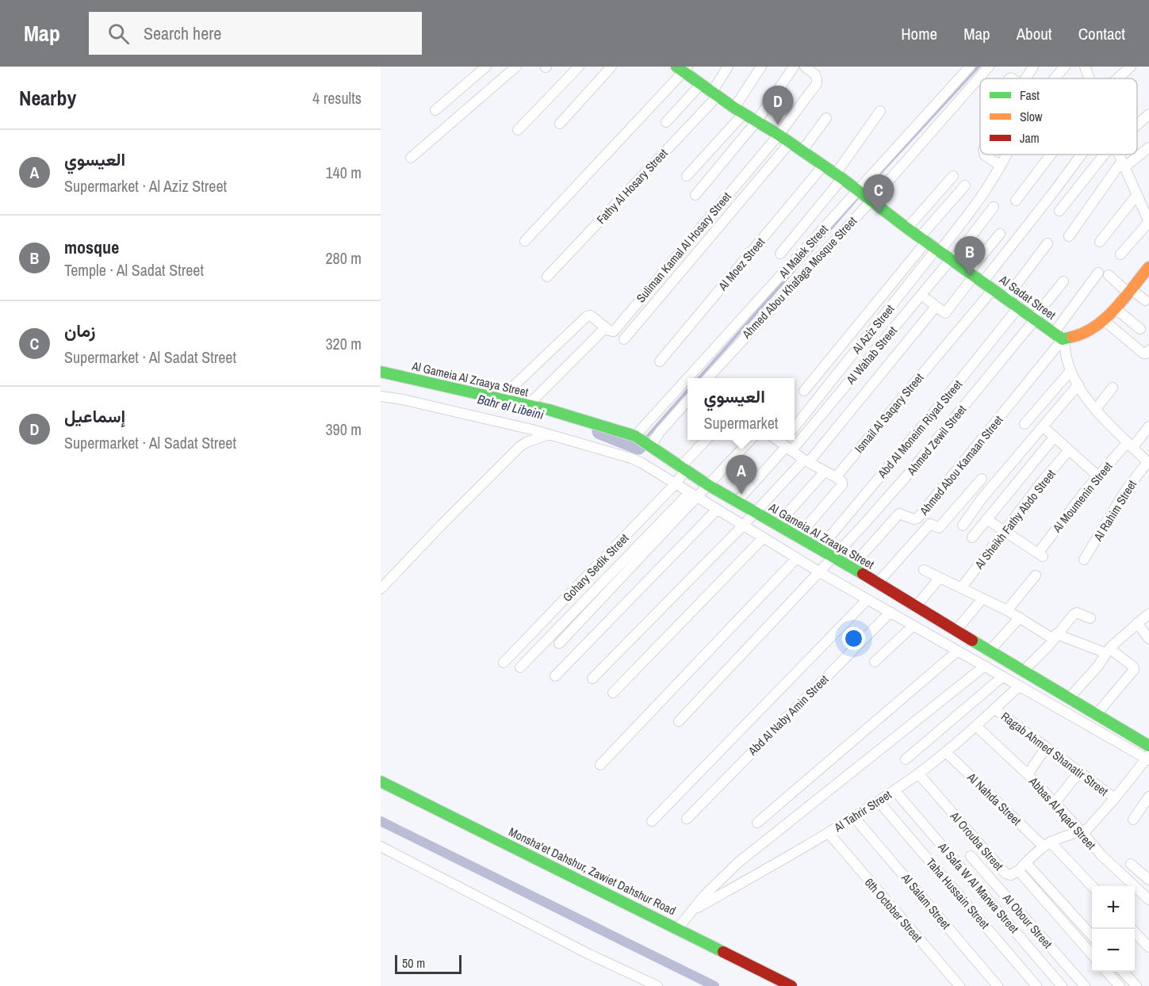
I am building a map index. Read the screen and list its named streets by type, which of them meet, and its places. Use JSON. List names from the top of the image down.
{
  "streets": {
    "street": [
      "Fathy Al Hosary Street",
      "Suliman Kamal Al Hosary Street",
      "Al Malek Street",
      "Al Moez Street",
      "Ahmed Abou Khafaga Mosque Street",
      "Al Sadat Street",
      "Al Aziz Street",
      "Al Wahab Street",
      "Al Gameia Al Zraaya Street",
      "Ismail Al Saqary Street",
      "Abd Al Moneim Riyad Street",
      "Ahmed Zewil Street",
      "Ahmed Abou Kamaan Street",
      "Al Moumenin Street",
      "Al Rahim Street",
      "Al Sheikh Fathy Abdo Street",
      "Gohary Sedik Street",
      "Abd Al Naby Amin Street",
      "Ragab Ahmed Shanatir Street",
      "Al Nahda Street",
      "Al Tahrir Street",
      "Abbas Al Aqad Street",
      "Al Orouba Street",
      "Monsha'et Dahshur, Zawiet Dahshur Road",
      "Al Safa W Al Marwa Street",
      "Taha Hussain Street",
      "Al Salam Street",
      "6th October Street",
      "Al Obour Street"
    ]
  },
  "crossings": [
    ["Fathy Al Hosary Street", "Al Sadat Street"],
    ["Suliman Kamal Al Hosary Street", "Al Sadat Street"],
    ["Al Malek Street", "Ahmed Abou Khafaga Mosque Street"],
    ["Al Malek Street", "Al Sadat Street"],
    ["Al Malek Street", "Al Gameia Al Zraaya Street"],
    ["Al Moez Street", "Al Sadat Street"],
    ["Ahmed Abou Khafaga Mosque Street", "Al Sadat Street"],
    ["Al Sadat Street", "Al Aziz Street"],
    ["Al Sadat Street", "Al Wahab Street"],
    ["Al Sadat Street", "Ismail Al Saqary Street"],
    ["Al Sadat Street", "Abd Al Moneim Riyad Street"],
    ["Al Sadat Street", "Ahmed Zewil Street"],
    ["Al Sadat Street", "Ahmed Abou Kamaan Street"],
    ["Al Gameia Al Zraaya Street", "Abd Al Moneim Riyad Street"],
    ["Al Gameia Al Zraaya Street", "Ahmed Zewil Street"],
    ["Al Gameia Al Zraaya Street", "Ahmed Abou Kamaan Street"],
    ["Al Gameia Al Zraaya Street", "Gohary Sedik Street"],
    ["Al Moumenin Street", "Al Sheikh Fathy Abdo Street"],
    ["Ragab Ahmed Shanatir Street", "Al Tahrir Street"],
    ["Al Nahda Street", "Al Tahrir Street"],
    ["Al Tahrir Street", "Abbas Al Aqad Street"],
    ["Al Tahrir Street", "Al Orouba Street"],
    ["Al Tahrir Street", "Al Safa W Al Marwa Street"],
    ["Al Tahrir Street", "Taha Hussain Street"],
    ["Al Tahrir Street", "Al Salam Street"],
    ["Al Tahrir Street", "6th October Street"]
  ],
  "water": ["Bahr el Libeini"],
  "legend": ["Fast", "Slow", "Jam"],
  "scale_bar": "50 m",
  "page": {
    "header": "Map",
    "search": "Search here",
    "nav": [
      "Home",
      "Map",
      "About",
      "Contact"
    ],
    "heading": ["Nearby", "4 results"],
    "pins": [
      "D",
      "C",
      "B",
      "A"
    ],
    "list": [
      {
        "mark": "A",
        "name": "العيسوي",
        "note": "Supermarket · Al Aziz Street",
        "value": "140 m"
      },
      {
        "mark": "B",
        "name": "mosque",
        "note": "Temple · Al Sadat Street",
        "value": "280 m"
      },
      {
        "mark": "C",
        "name": "زمان",
        "note": "Supermarket · Al Sadat Street",
        "value": "320 m"
      },
      {
        "mark": "D",
        "name": "إسماعيل",
        "note": "Supermarket · Al Sadat Street",
        "value": "390 m"
      }
    ],
    "popup": ["العيسوي", "Supermarket"],
    "map_buttons": ["+", "−"],
    "scale": "50 m"
  }
}
